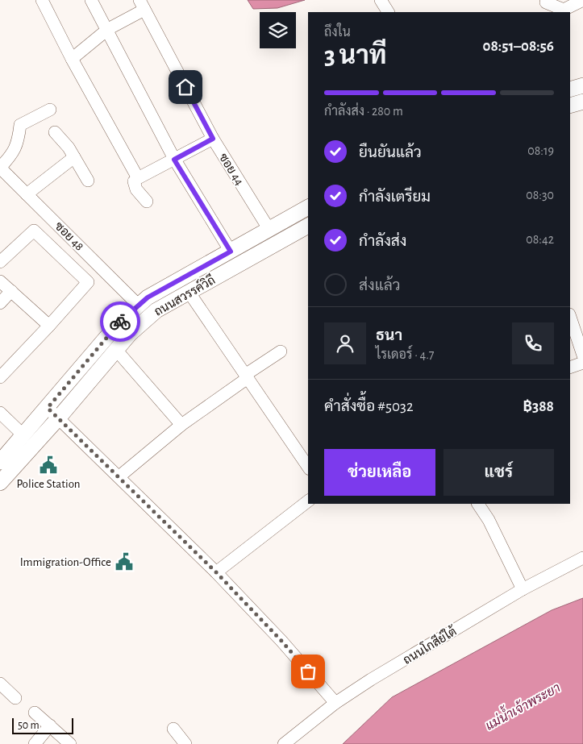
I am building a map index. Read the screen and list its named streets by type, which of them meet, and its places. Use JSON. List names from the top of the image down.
{
  "streets": {
    "main road": ["ถนนสวรรค์วิถี"],
    "street": ["ซอย 44", "ซอย 48", "ถนนโกสีย์ใต้"]
  },
  "crossings": [
    ["ซอย 44", "ถนนสวรรค์วิถี"],
    ["ซอย 48", "ถนนสวรรค์วิถี"]
  ],
  "water": ["แม่น้ำเจ้าพระยา"],
  "places": {
    "public building": ["Police Station", "Immigration-Office"]
  },
  "scale_bar": "50 m",
  "page": {
    "heading": ["3 นาที", "ถึงใน", "08:51–08:56"],
    "panel": [
      "ธนา",
      "ไรเดอร์ · 4.7",
      "คำสั่งซื้อ #5032",
      "฿388"
    ],
    "bar": "กำลังส่ง · 280 m",
    "list": [
      ["ยืนยันแล้ว", "08:19"],
      ["กำลังเตรียม", "08:30"],
      ["กำลังส่ง", "08:42"],
      "ส่งแล้ว"
    ],
    "buttons": ["ช่วยเหลือ", "แชร์"],
    "scale": "50 m"
  }
}
